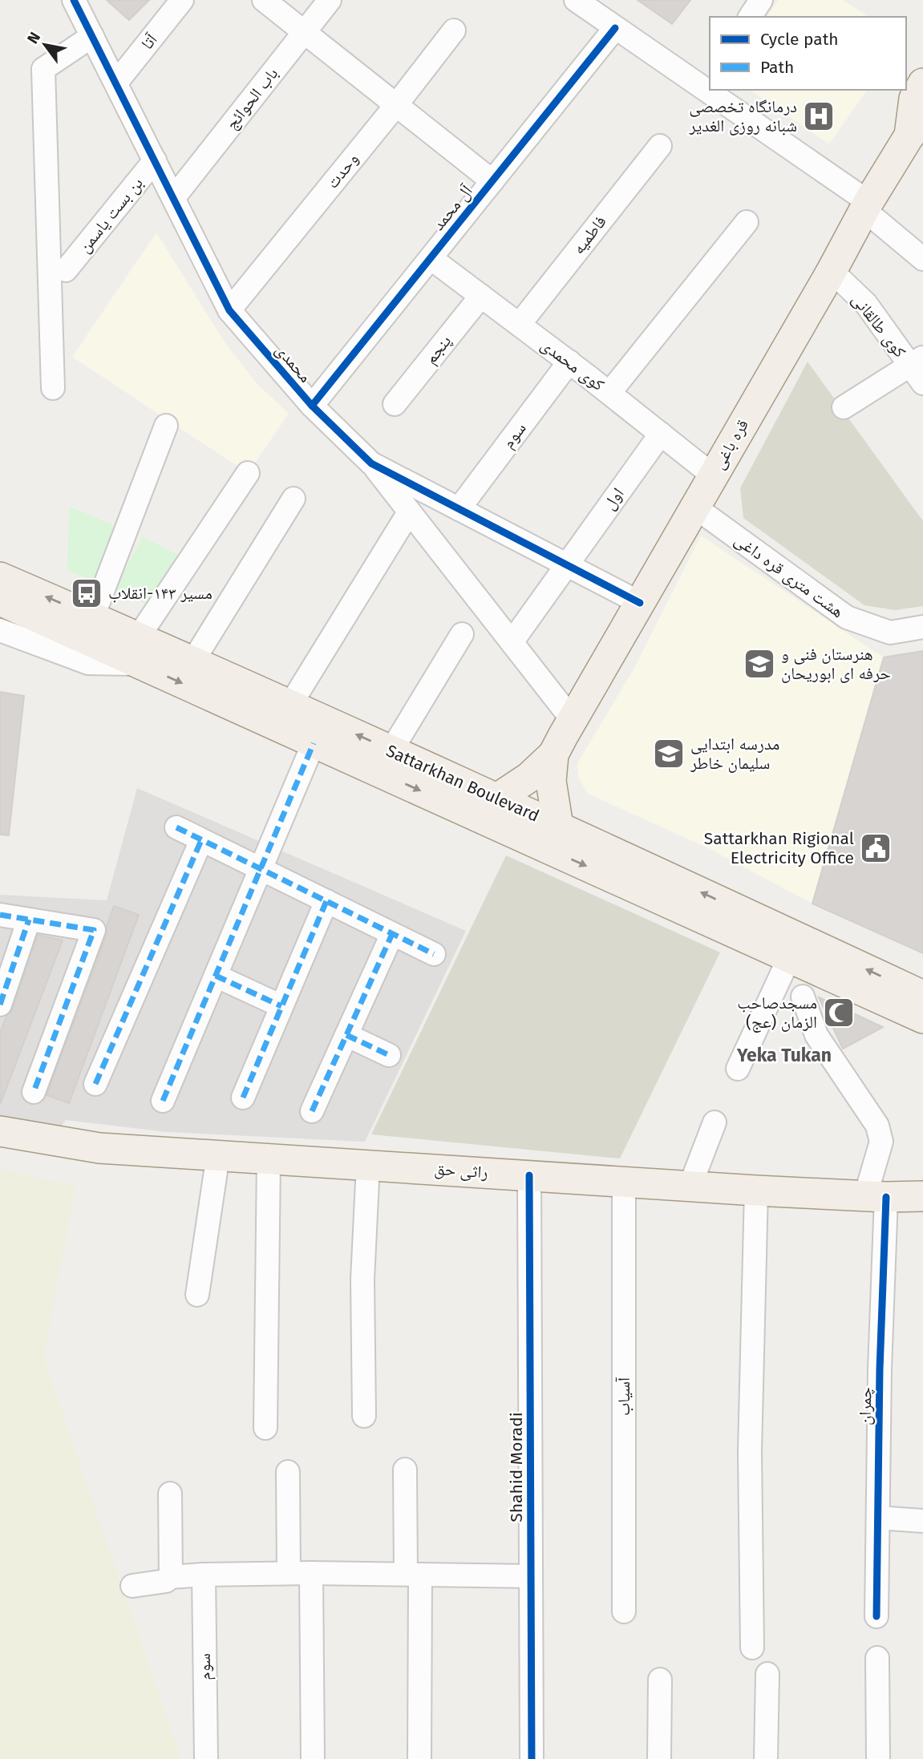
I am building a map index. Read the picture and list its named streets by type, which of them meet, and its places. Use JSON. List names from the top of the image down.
{
  "streets": {
    "main road": ["قره باغی", "Sattarkhan Boulevard", "راثی حق"],
    "street": [
      "آتا",
      "باب الحوائج",
      "وحدت",
      "آل محمد",
      "بن بست یاسمن",
      "فاطمیه",
      "کوی طالقانی",
      "پنجم",
      "محمدی",
      "کوی محمدی",
      "سوم",
      "اول",
      "هشت متری قره داغی",
      "آسیاب",
      "چمران",
      "Shahid Moradi"
    ]
  },
  "crossings": [
    ["آتا", "محمدی"],
    ["باب الحوائج", "محمدی"],
    ["وحدت", "محمدی"],
    ["آل محمد", "محمدی"],
    ["آل محمد", "کوی محمدی"],
    ["بن بست یاسمن", "محمدی"],
    ["فاطمیه", "کوی محمدی"],
    ["کوی طالقانی", "قره باغی"],
    ["پنجم", "کوی محمدی"],
    ["محمدی", "سوم"],
    ["محمدی", "قره باغی"],
    ["محمدی", "اول"],
    ["کوی محمدی", "سوم"],
    ["کوی محمدی", "قره باغی"],
    ["کوی محمدی", "اول"],
    ["قره باغی", "هشت متری قره داغی"],
    ["قره باغی", "Sattarkhan Boulevard"],
    ["راثی حق", "آسیاب"],
    ["راثی حق", "چمران"],
    ["راثی حق", "Shahid Moradi"]
  ],
  "districts": ["Yeka Tukan"],
  "places": {
    "hospital": ["درمانگاه تخصصی شبانه روزی الغدیر"],
    "bus stop": ["مسیر ۱۴۳-انقلاب"],
    "school or university": ["هنرستان فنی و حرفه ای ابوریحان", "مدرسه ابتدایی سلیمان خاطر"],
    "public building": ["Sattarkhan Rigional Electricity Office"],
    "mosque": ["مسجدصاحب الزمان (عج)"]
  },
  "legend": ["Cycle path", "Path"],
  "north": "top left"
}
